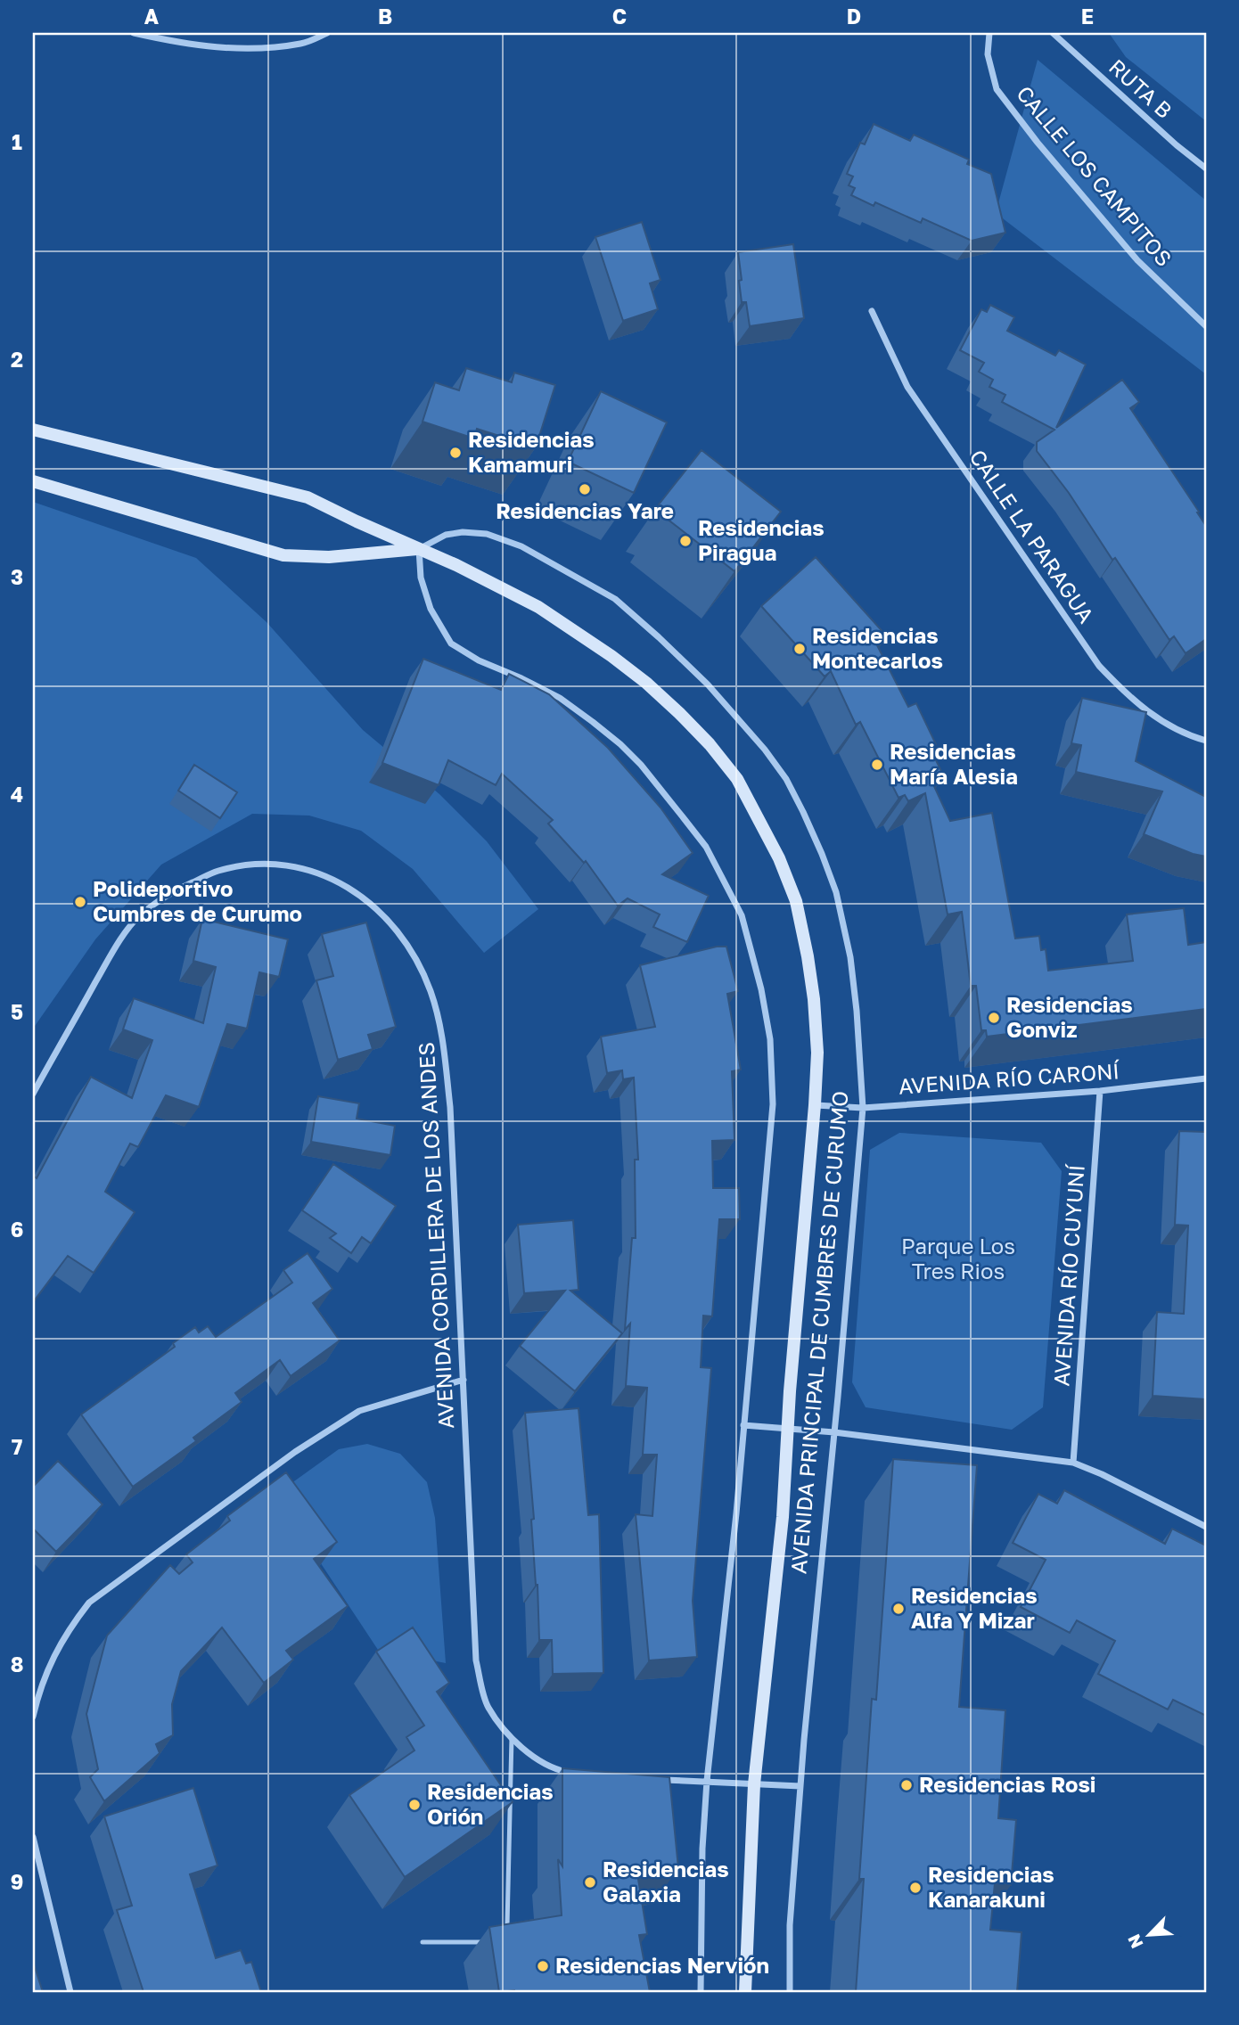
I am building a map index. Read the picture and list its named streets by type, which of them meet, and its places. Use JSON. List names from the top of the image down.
{
  "streets": {
    "main road": ["AVENIDA PRINCIPAL DE CUMBRES DE CURUMO"],
    "street": [
      "RUTA B",
      "CALLE LOS CAMPITOS",
      "CALLE LA PARAGUA",
      "AVENIDA RÍO CARONÍ",
      "AVENIDA CORDILLERA DE LOS ANDES",
      "AVENIDA RÍO CUYUNÍ"
    ]
  },
  "crossings": [
    ["AVENIDA RÍO CARONÍ", "AVENIDA RÍO CUYUNÍ"],
    ["AVENIDA RÍO CARONÍ", "AVENIDA PRINCIPAL DE CUMBRES DE CURUMO"]
  ],
  "parks": ["Parque Los Tres Rios"],
  "places": [
    "Residencias Kamamuri",
    "Residencias Yare",
    "Residencias Piragua",
    "Residencias Montecarlos",
    "Residencias María Alesia",
    "Polideportivo Cumbres de Curumo",
    "Residencias Gonviz",
    "Residencias Alfa Y Mizar",
    "Residencias Rosi",
    "Residencias Orión",
    "Residencias Galaxia",
    "Residencias Kanarakuni",
    "Residencias Nervión"
  ],
  "north": "bottom left",
  "grid": {
    "columns": [
      "A",
      "B",
      "C",
      "D",
      "E"
    ],
    "rows": [
      "1",
      "2",
      "3",
      "4",
      "5",
      "6",
      "7",
      "8",
      "9"
    ]
  }
}
